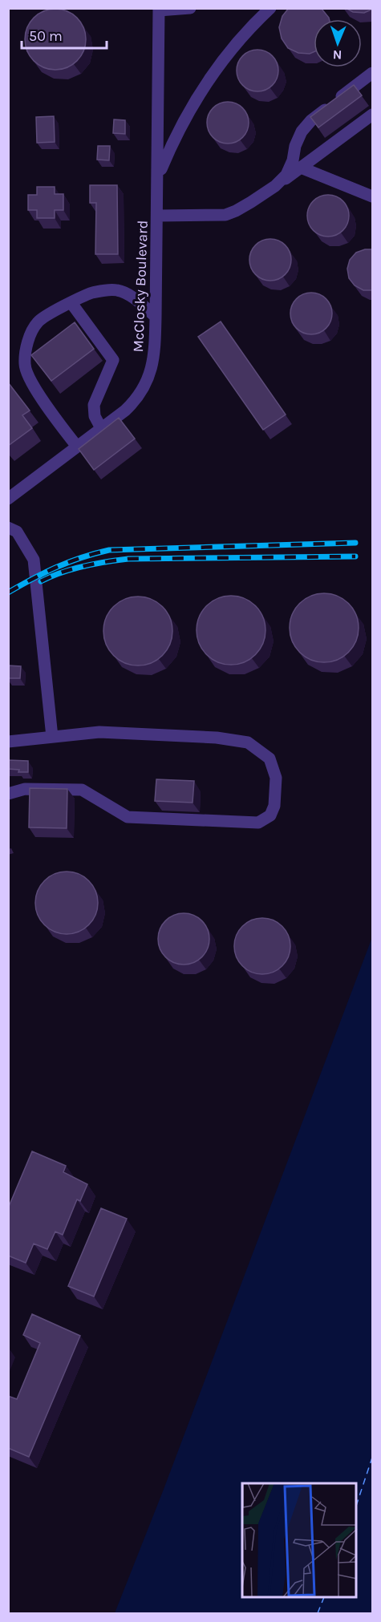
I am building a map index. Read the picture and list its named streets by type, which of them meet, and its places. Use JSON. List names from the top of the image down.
{
  "streets": {
    "street": ["McClosky Boulevard"]
  },
  "scale_bar": "50 m",
  "north": "bottom"
}
